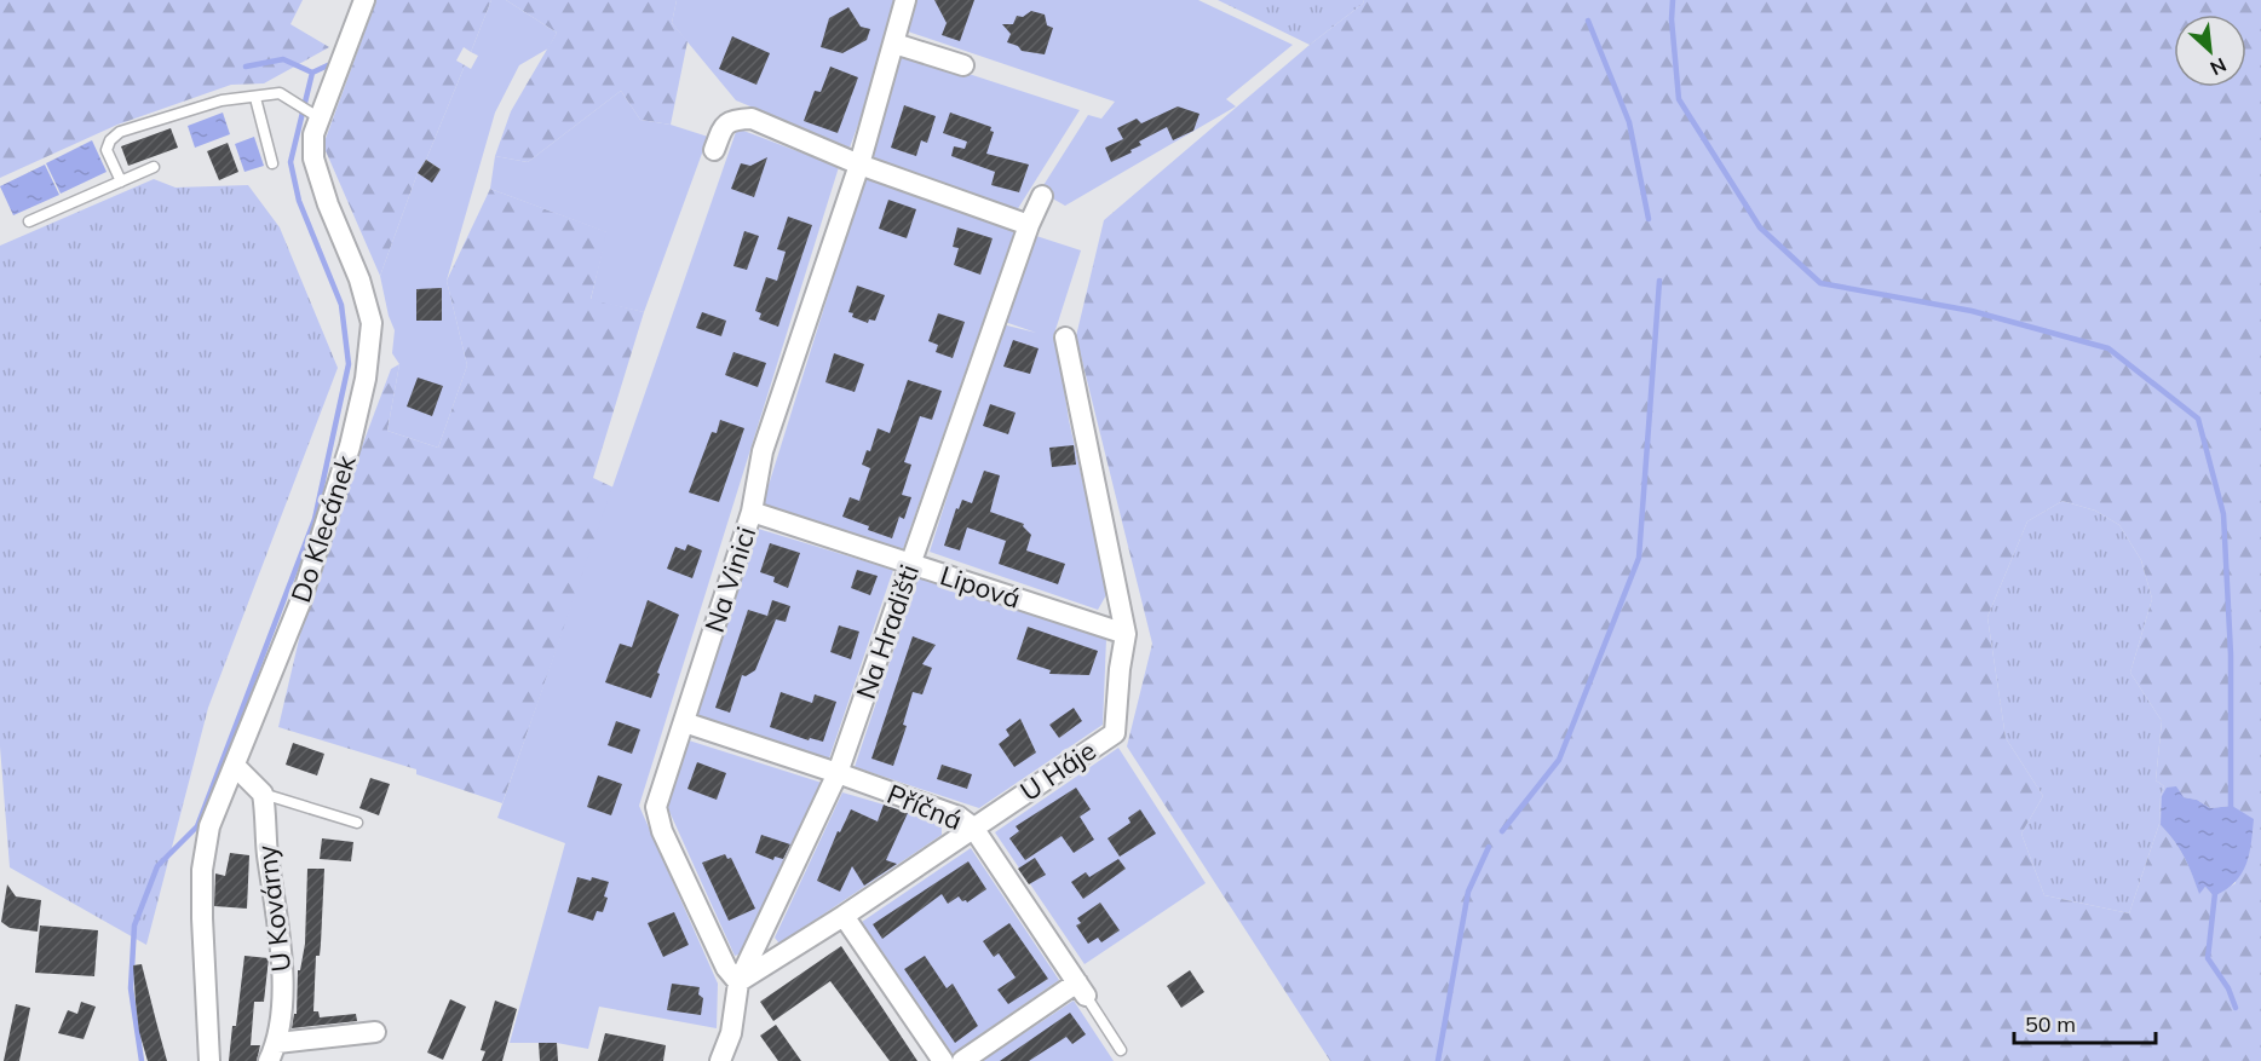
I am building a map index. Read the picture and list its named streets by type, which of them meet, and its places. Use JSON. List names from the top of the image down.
{
  "streets": {
    "street": [
      "Do Klecánek",
      "Na Vinici",
      "Lipová",
      "Na Hradišti",
      "U Háje",
      "Příčná",
      "U Kovárny"
    ]
  },
  "crossings": [
    ["Na Vinici", "Lipová"],
    ["Na Vinici", "Na Hradišti"],
    ["Na Vinici", "U Háje"],
    ["Na Vinici", "Příčná"],
    ["Lipová", "Na Hradišti"],
    ["Lipová", "U Háje"],
    ["Na Hradišti", "U Háje"],
    ["Na Hradišti", "Příčná"],
    ["U Háje", "Příčná"]
  ],
  "scale_bar": "50 m",
  "north": "bottom right"
}
